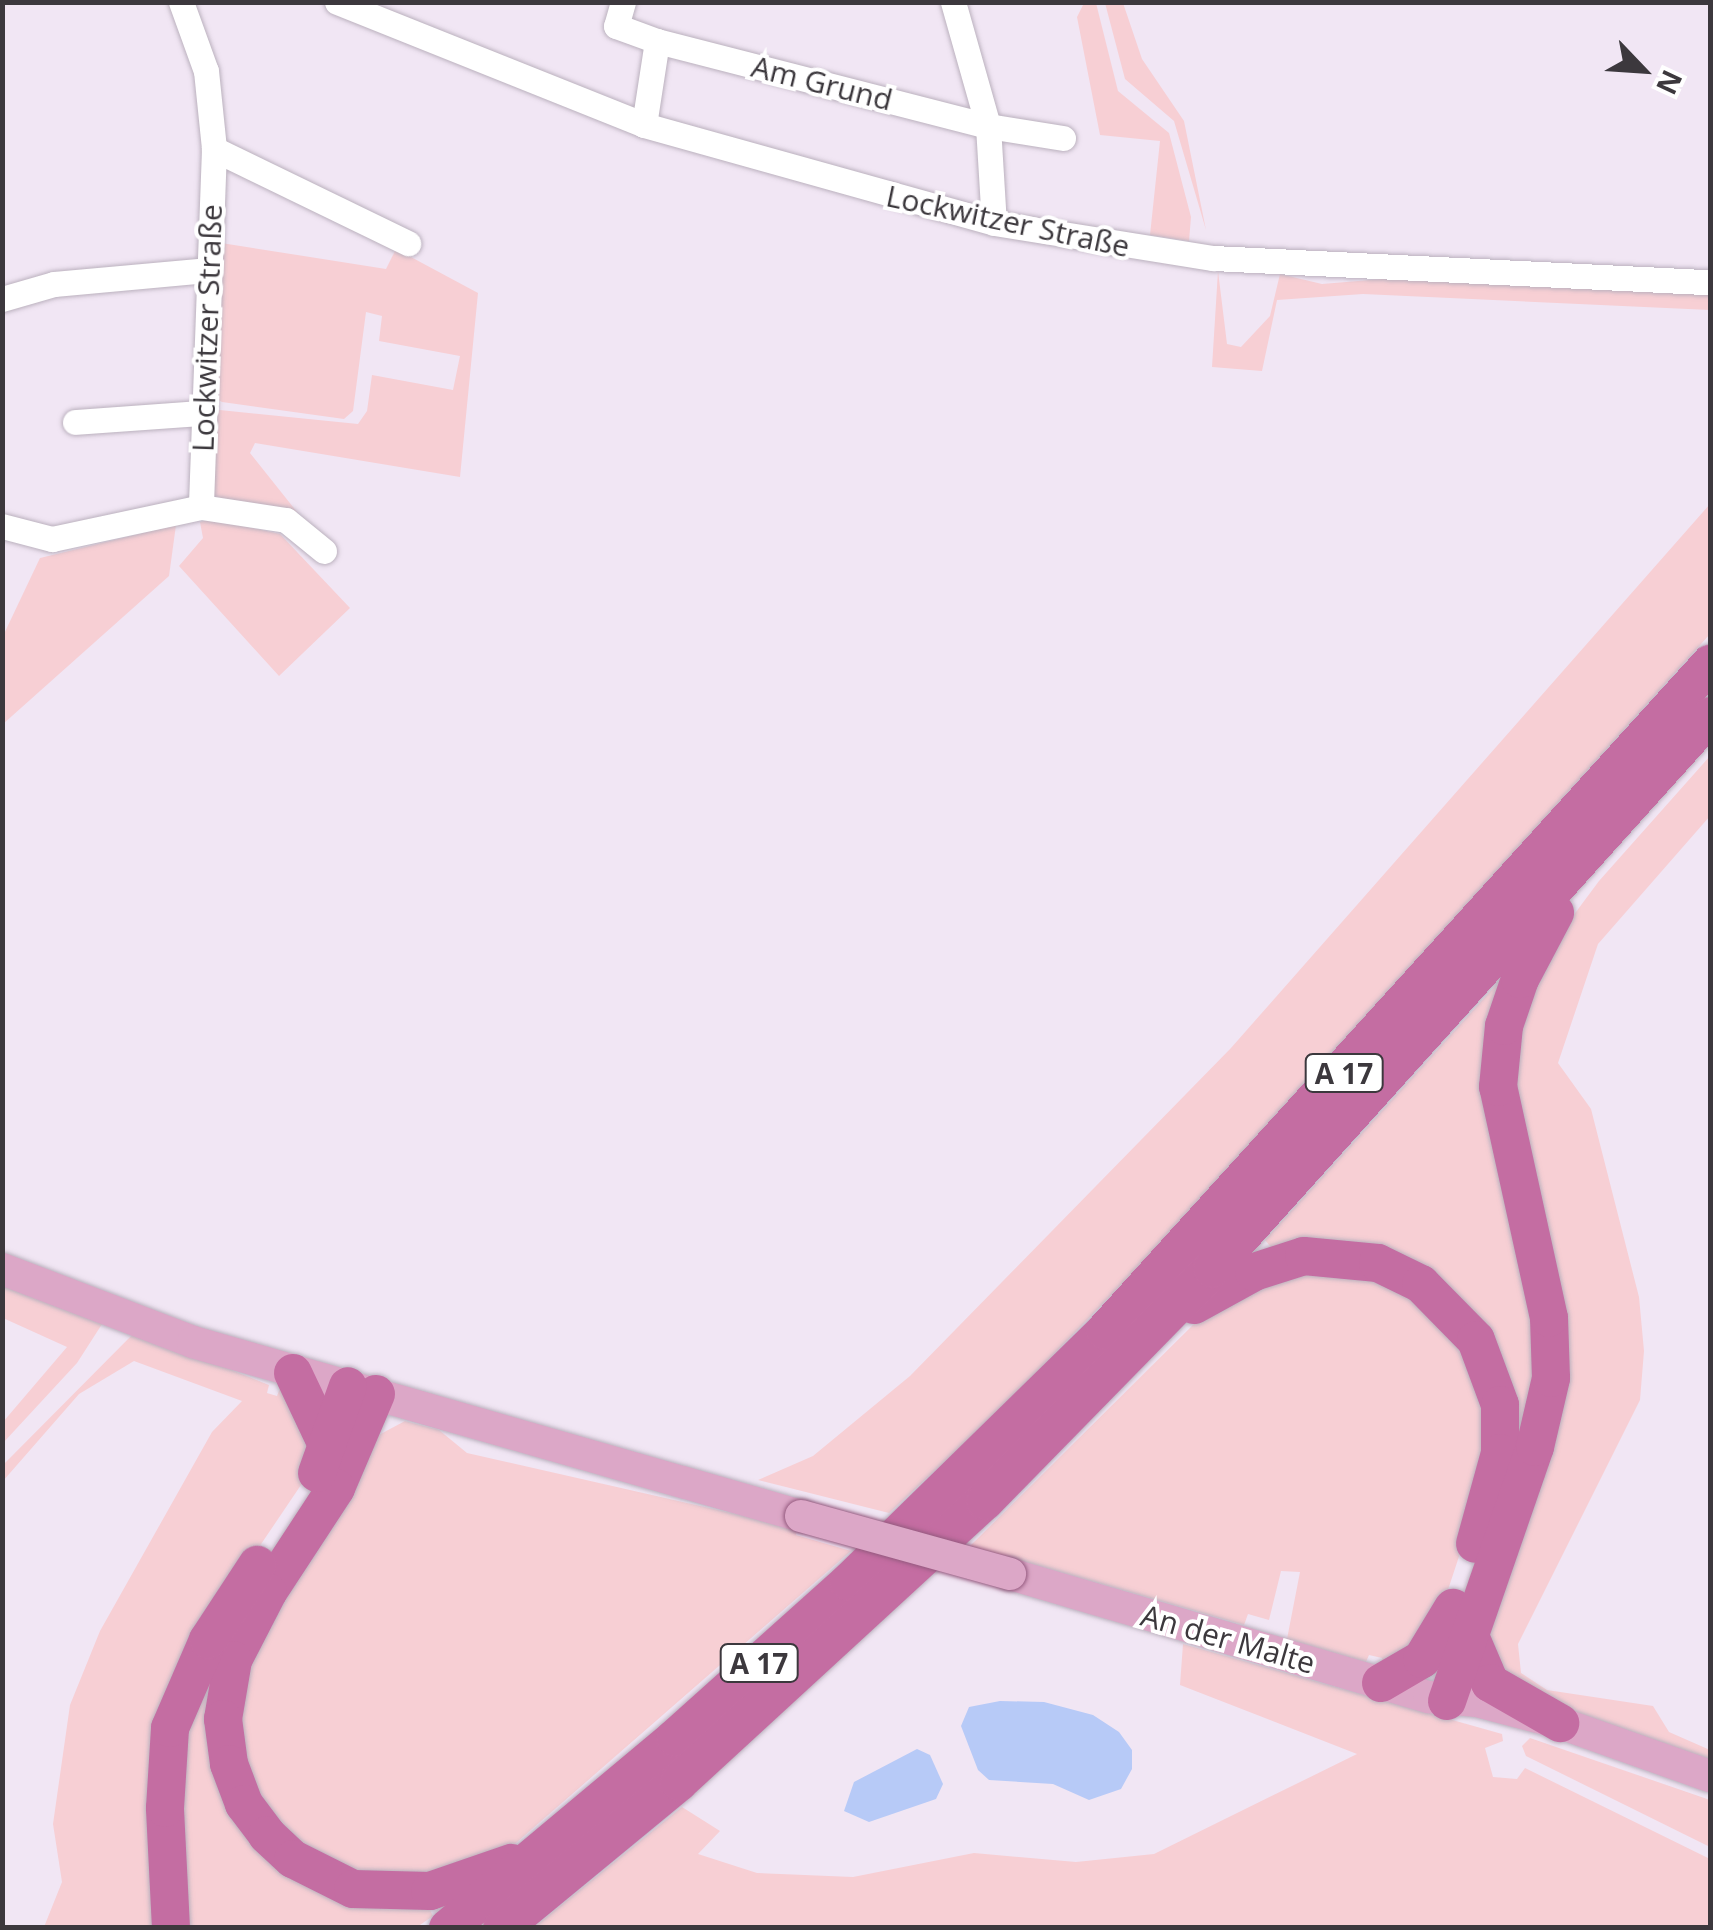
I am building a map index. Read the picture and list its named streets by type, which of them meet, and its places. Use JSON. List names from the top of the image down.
{
  "streets": {
    "highway": ["A 17"],
    "main road": ["An der Malte"],
    "street": ["Am Grund", "Lockwitzer Straße"]
  },
  "north": "bottom right"
}
